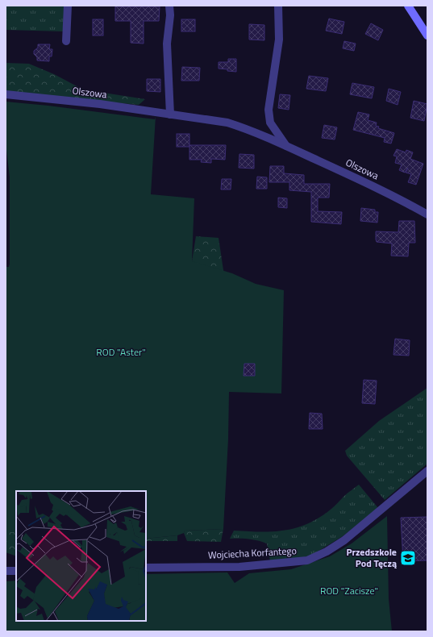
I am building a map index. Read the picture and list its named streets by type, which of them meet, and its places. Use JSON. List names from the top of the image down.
{
  "streets": {
    "street": ["Olszowa", "Wojciecha Korfantego"]
  },
  "parks": ["ROD \"Aster\"", "ROD \"Zacisze\""],
  "places": {
    "school or university": ["Przedszkole Pod Tęczą"]
  }
}
